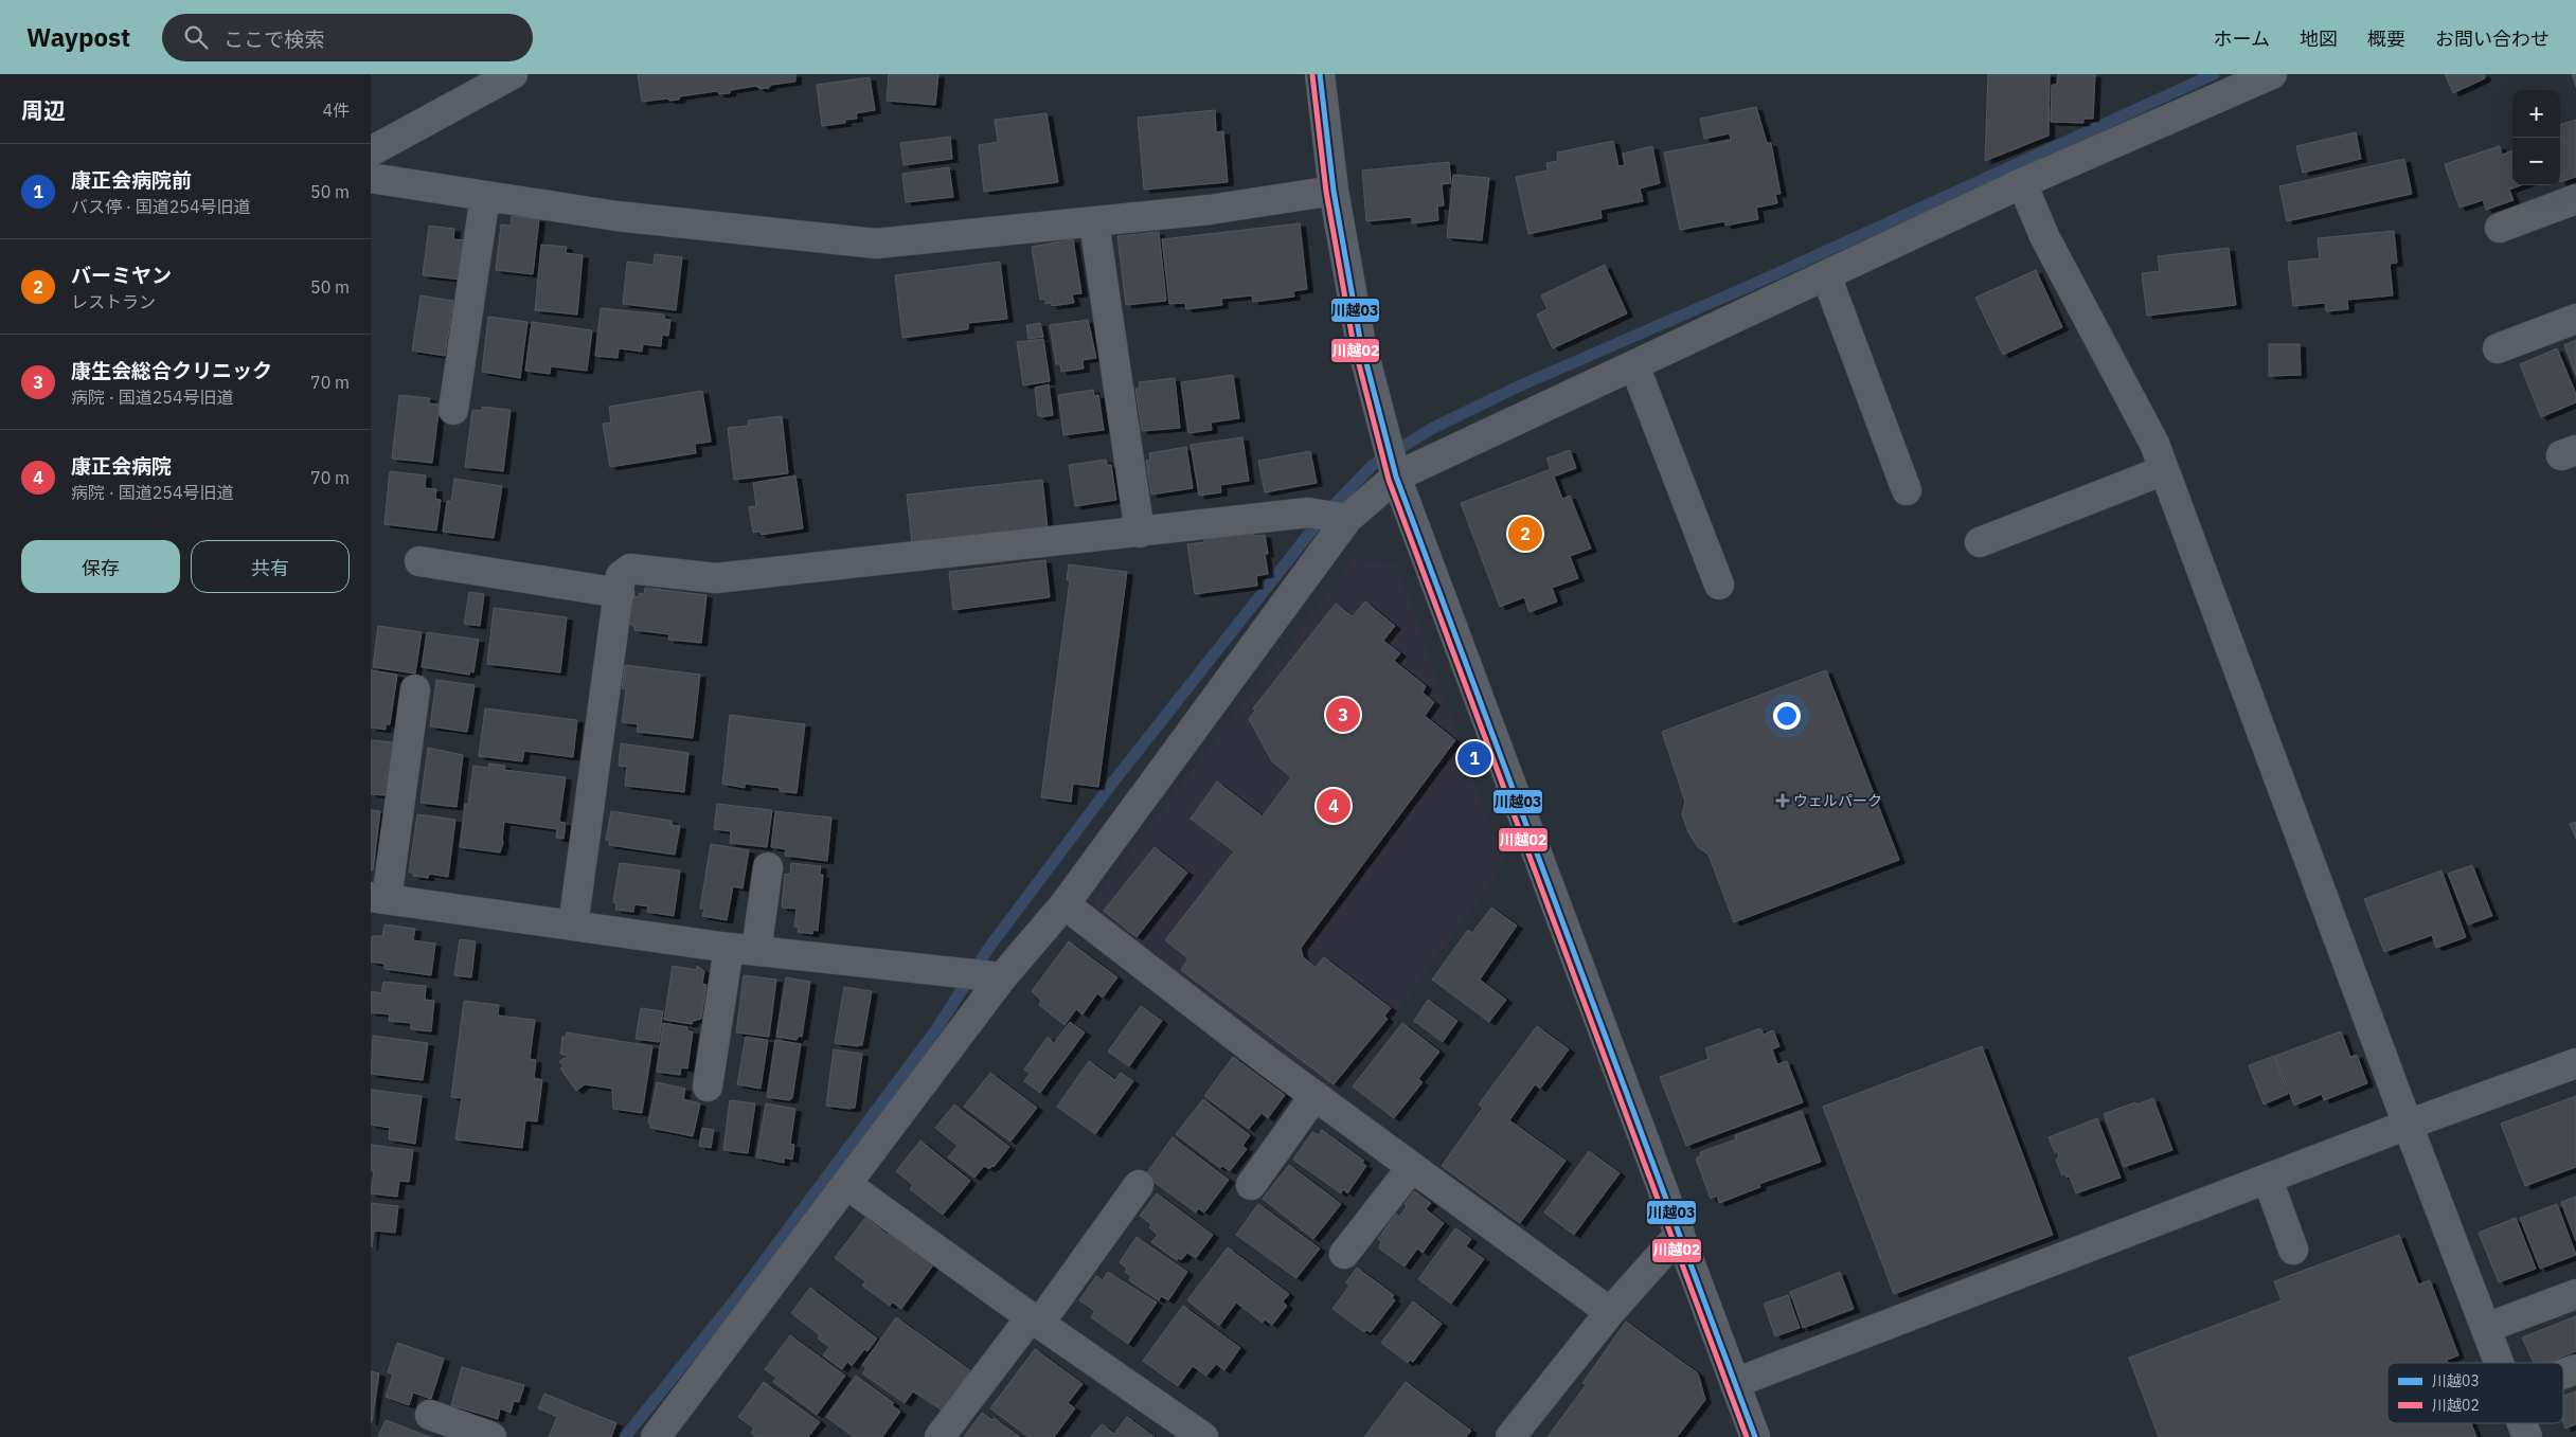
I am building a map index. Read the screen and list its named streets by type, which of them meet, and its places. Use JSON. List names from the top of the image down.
{
  "places": {
    "health": ["ウェルパーク"]
  },
  "lines": ["transit line 川越03", "transit line 川越02"],
  "legend": ["川越03", "川越02"],
  "page": {
    "header": "Waypost",
    "search": "ここで検索",
    "nav": [
      "ホーム",
      "地図",
      "概要",
      "お問い合わせ"
    ],
    "heading": ["周辺", "4件"],
    "map_buttons": ["+", "−"],
    "list": [
      {
        "mark": "1",
        "name": "康正会病院前",
        "note": "バス停 · 国道254号旧道",
        "value": "50 m"
      },
      {
        "mark": "2",
        "name": "バーミヤン",
        "note": "レストラン",
        "value": "50 m"
      },
      {
        "mark": "3",
        "name": "康生会総合クリニック",
        "note": "病院 · 国道254号旧道",
        "value": "70 m"
      },
      {
        "mark": "4",
        "name": "康正会病院",
        "note": "病院 · 国道254号旧道",
        "value": "70 m"
      }
    ],
    "pins": [
      "2",
      "3",
      "1",
      "4"
    ],
    "buttons": ["保存", "共有"]
  }
}
